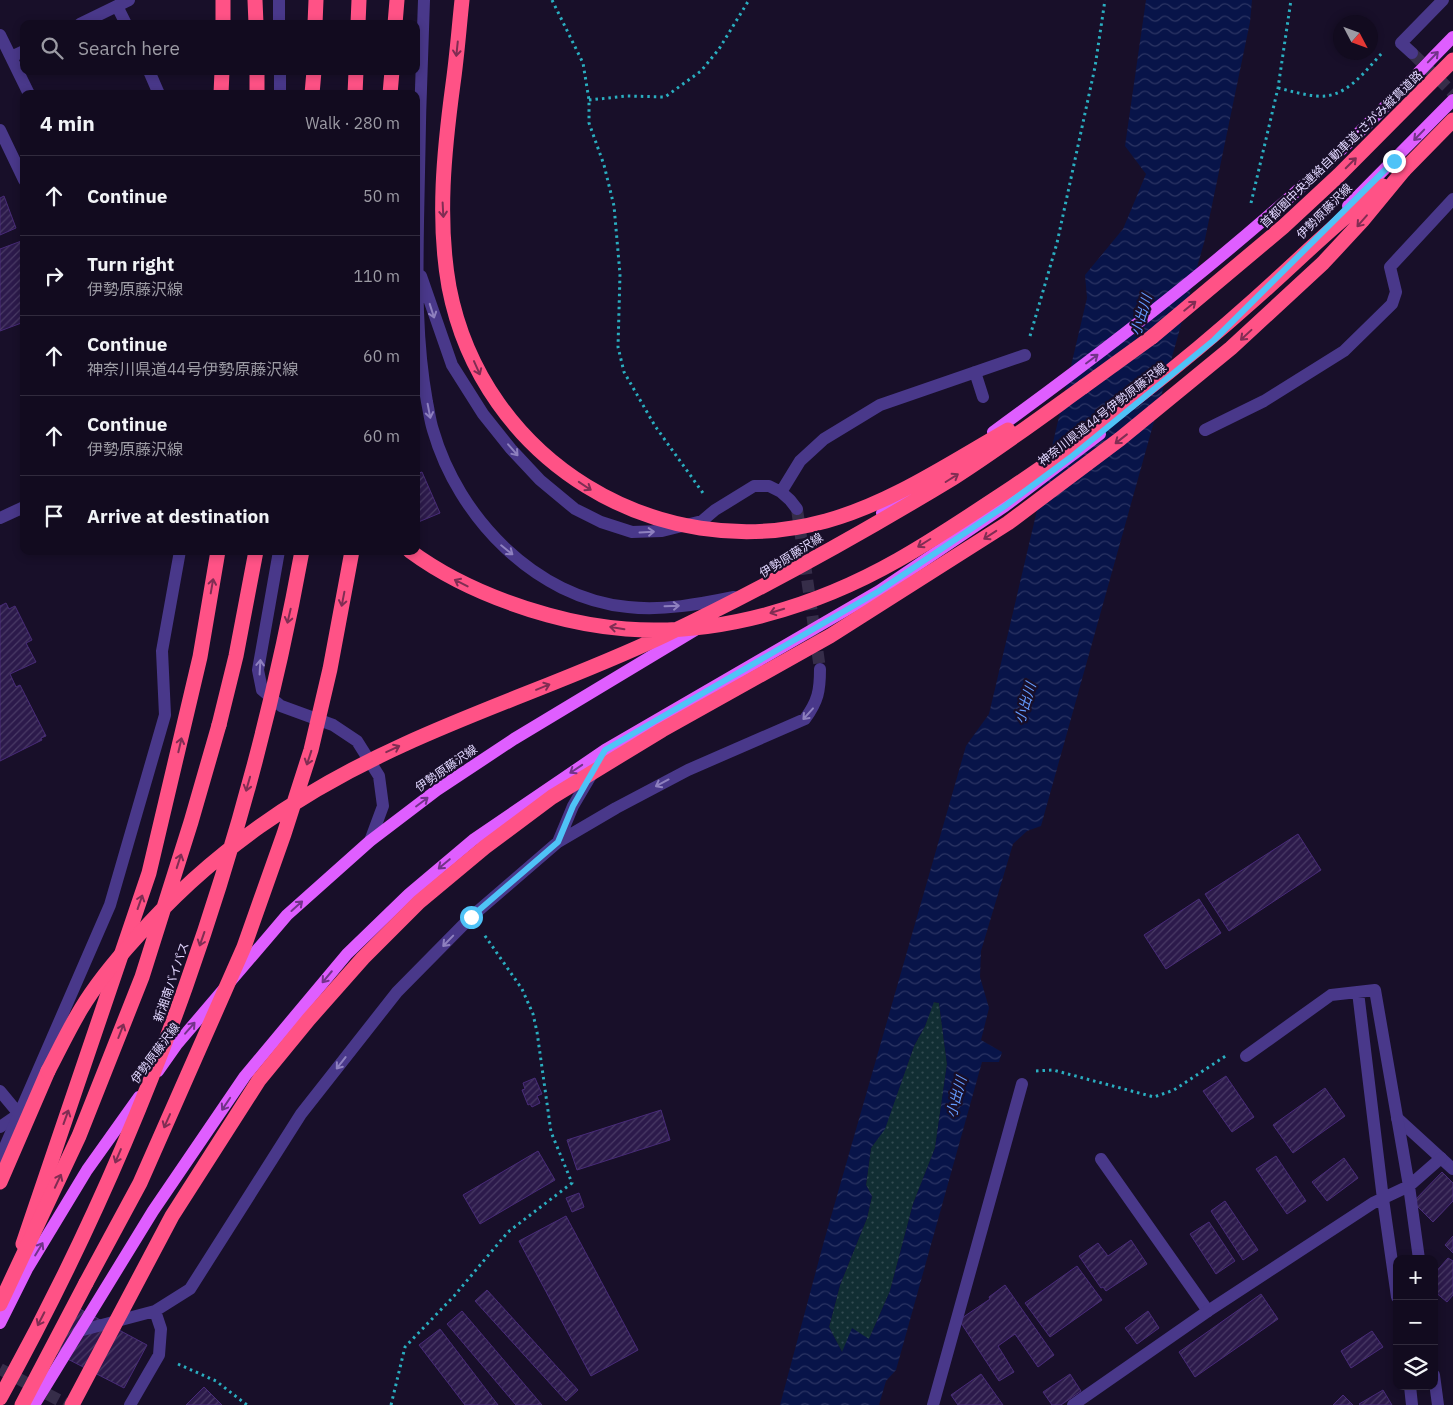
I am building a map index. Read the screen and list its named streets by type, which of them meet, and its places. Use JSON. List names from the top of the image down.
{
  "streets": {
    "highway": ["首都圏中央連絡自動車道;さがみ縦貫道路", "新湘南バイパス"],
    "main road": ["伊勢原藤沢線", "神奈川県道44号伊勢原藤沢線"]
  },
  "crossings": [
    ["伊勢原藤沢線", "神奈川県道44号伊勢原藤沢線"]
  ],
  "water": ["小出川"],
  "north": "bottom right",
  "page": {
    "search": "Search here",
    "heading": ["4 min", "Walk · 280 m"],
    "list": [
      ["Continue", "50 m"],
      ["Turn right", "伊勢原藤沢線", "110 m"],
      ["Continue", "神奈川県道44号伊勢原藤沢線", "60 m"],
      ["Continue", "伊勢原藤沢線", "60 m"],
      "Arrive at destination"
    ],
    "map_buttons": ["+", "−"]
  }
}
